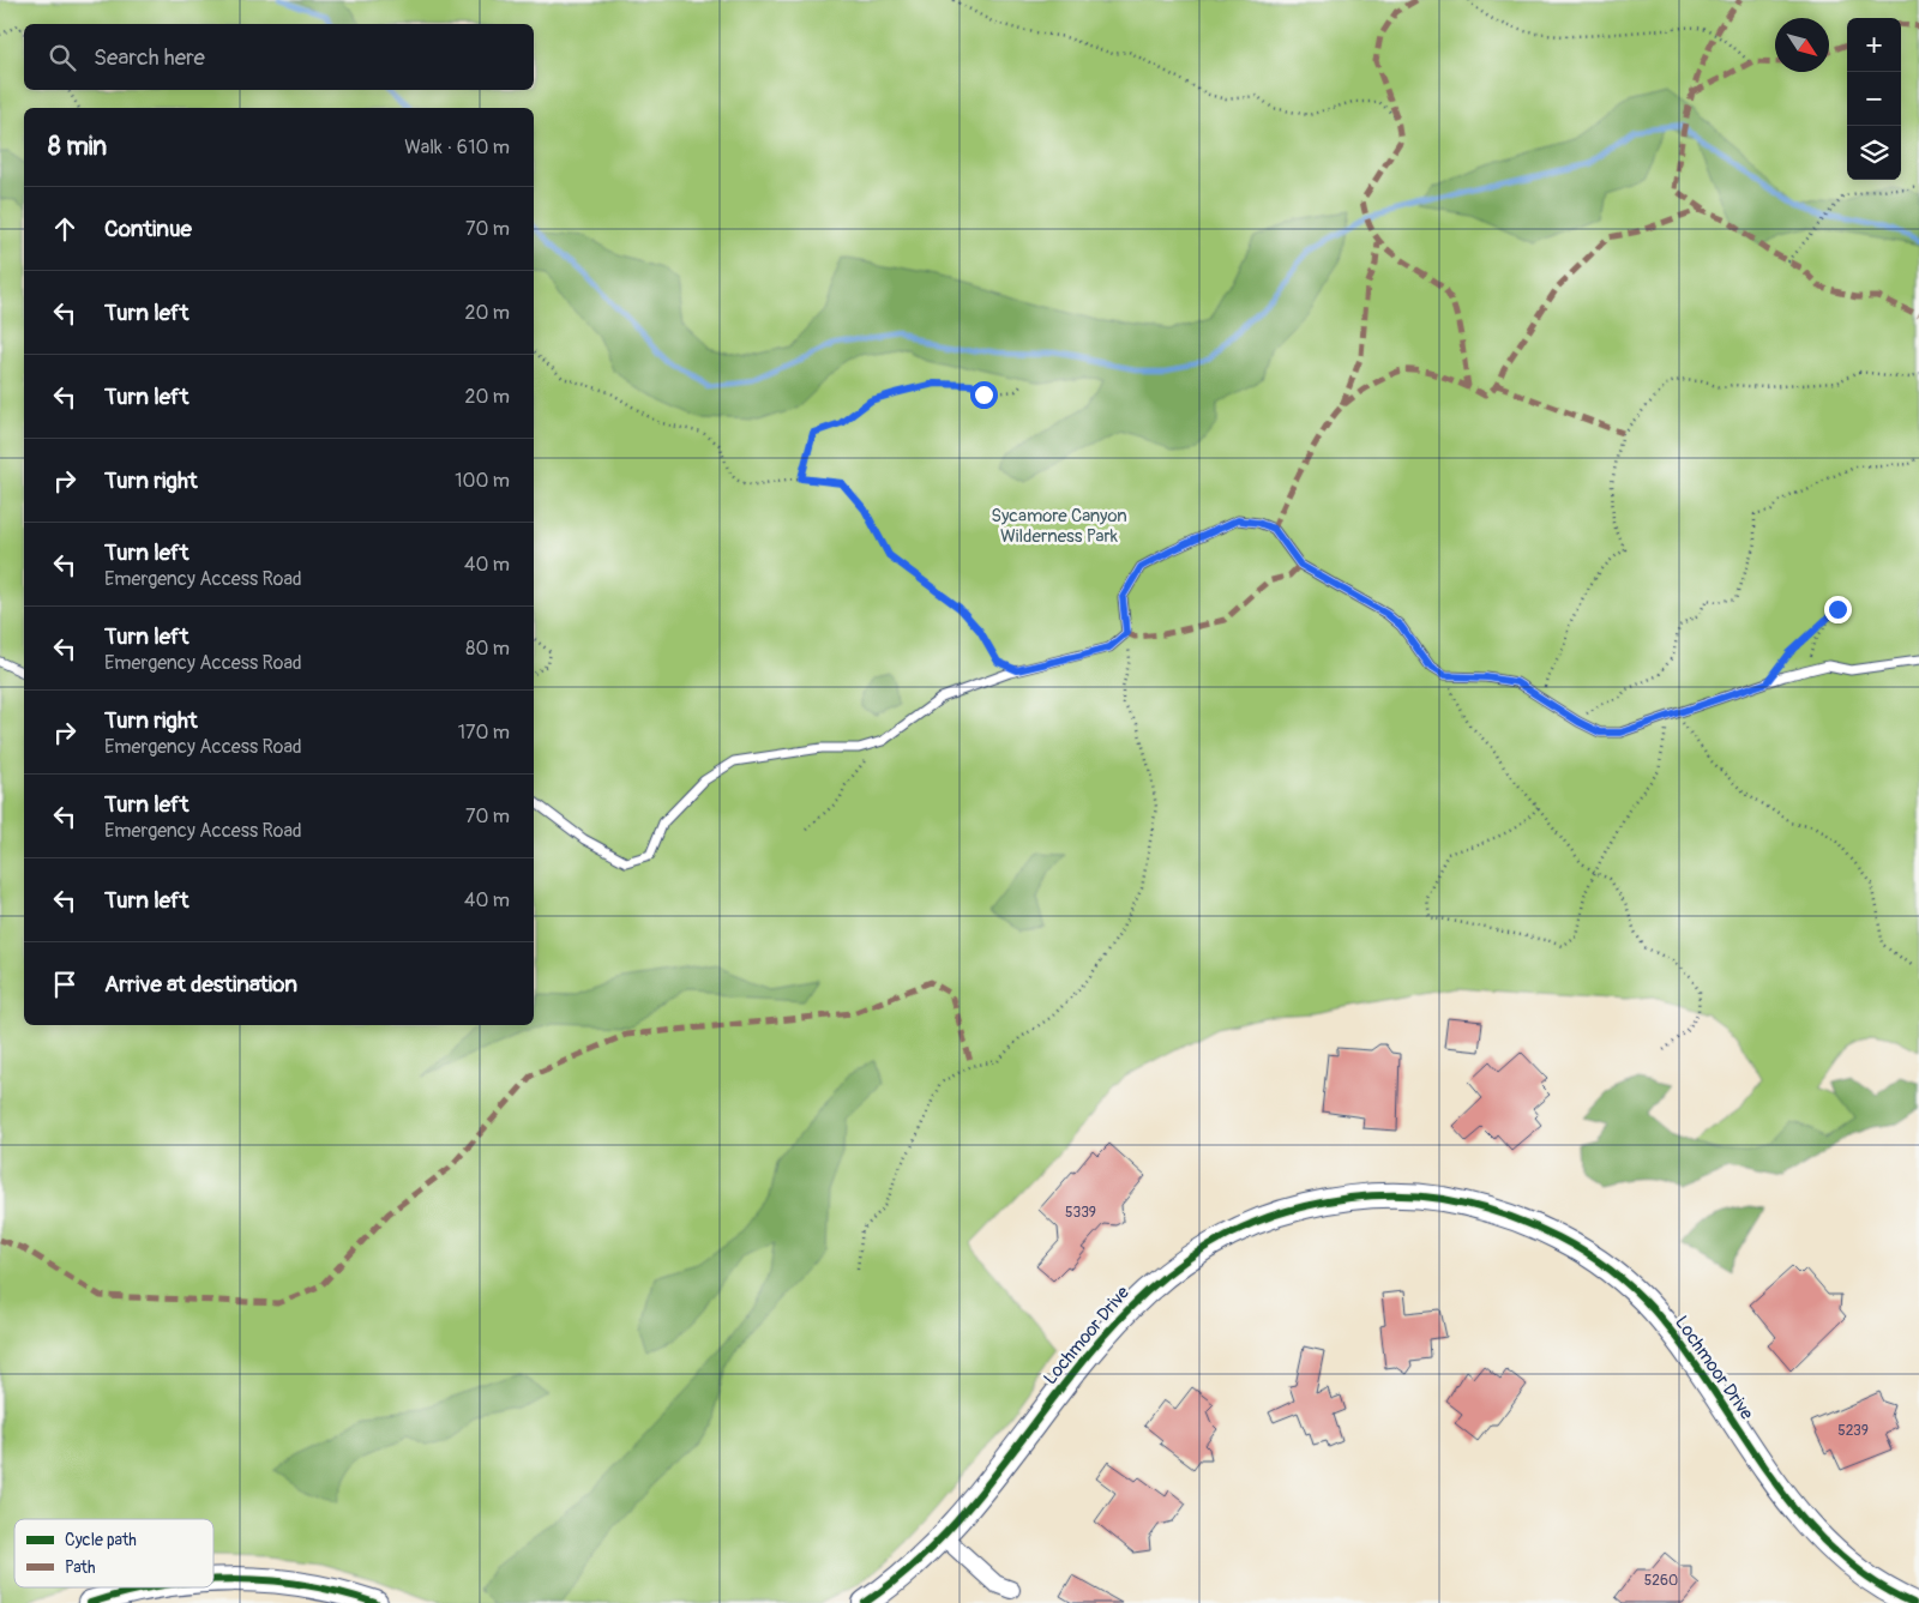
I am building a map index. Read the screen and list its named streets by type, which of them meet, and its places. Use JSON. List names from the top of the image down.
{
  "streets": {
    "street": ["Lochmoor Drive"]
  },
  "parks": ["Sycamore Canyon Wilderness Park"],
  "house_numbers": ["5339", "5239", "5260"],
  "legend": ["Cycle path", "Path"],
  "north": "bottom right",
  "page": {
    "map_buttons": ["+", "−"],
    "search": "Search here",
    "heading": ["8 min", "Walk · 610 m"],
    "list": [
      ["Continue", "70 m"],
      ["Turn left", "20 m"],
      ["Turn left", "20 m"],
      ["Turn right", "100 m"],
      ["Turn left", "Emergency Access Road", "40 m"],
      ["Turn left", "Emergency Access Road", "80 m"],
      ["Turn right", "Emergency Access Road", "170 m"],
      ["Turn left", "Emergency Access Road", "70 m"],
      ["Turn left", "40 m"],
      "Arrive at destination"
    ]
  }
}
